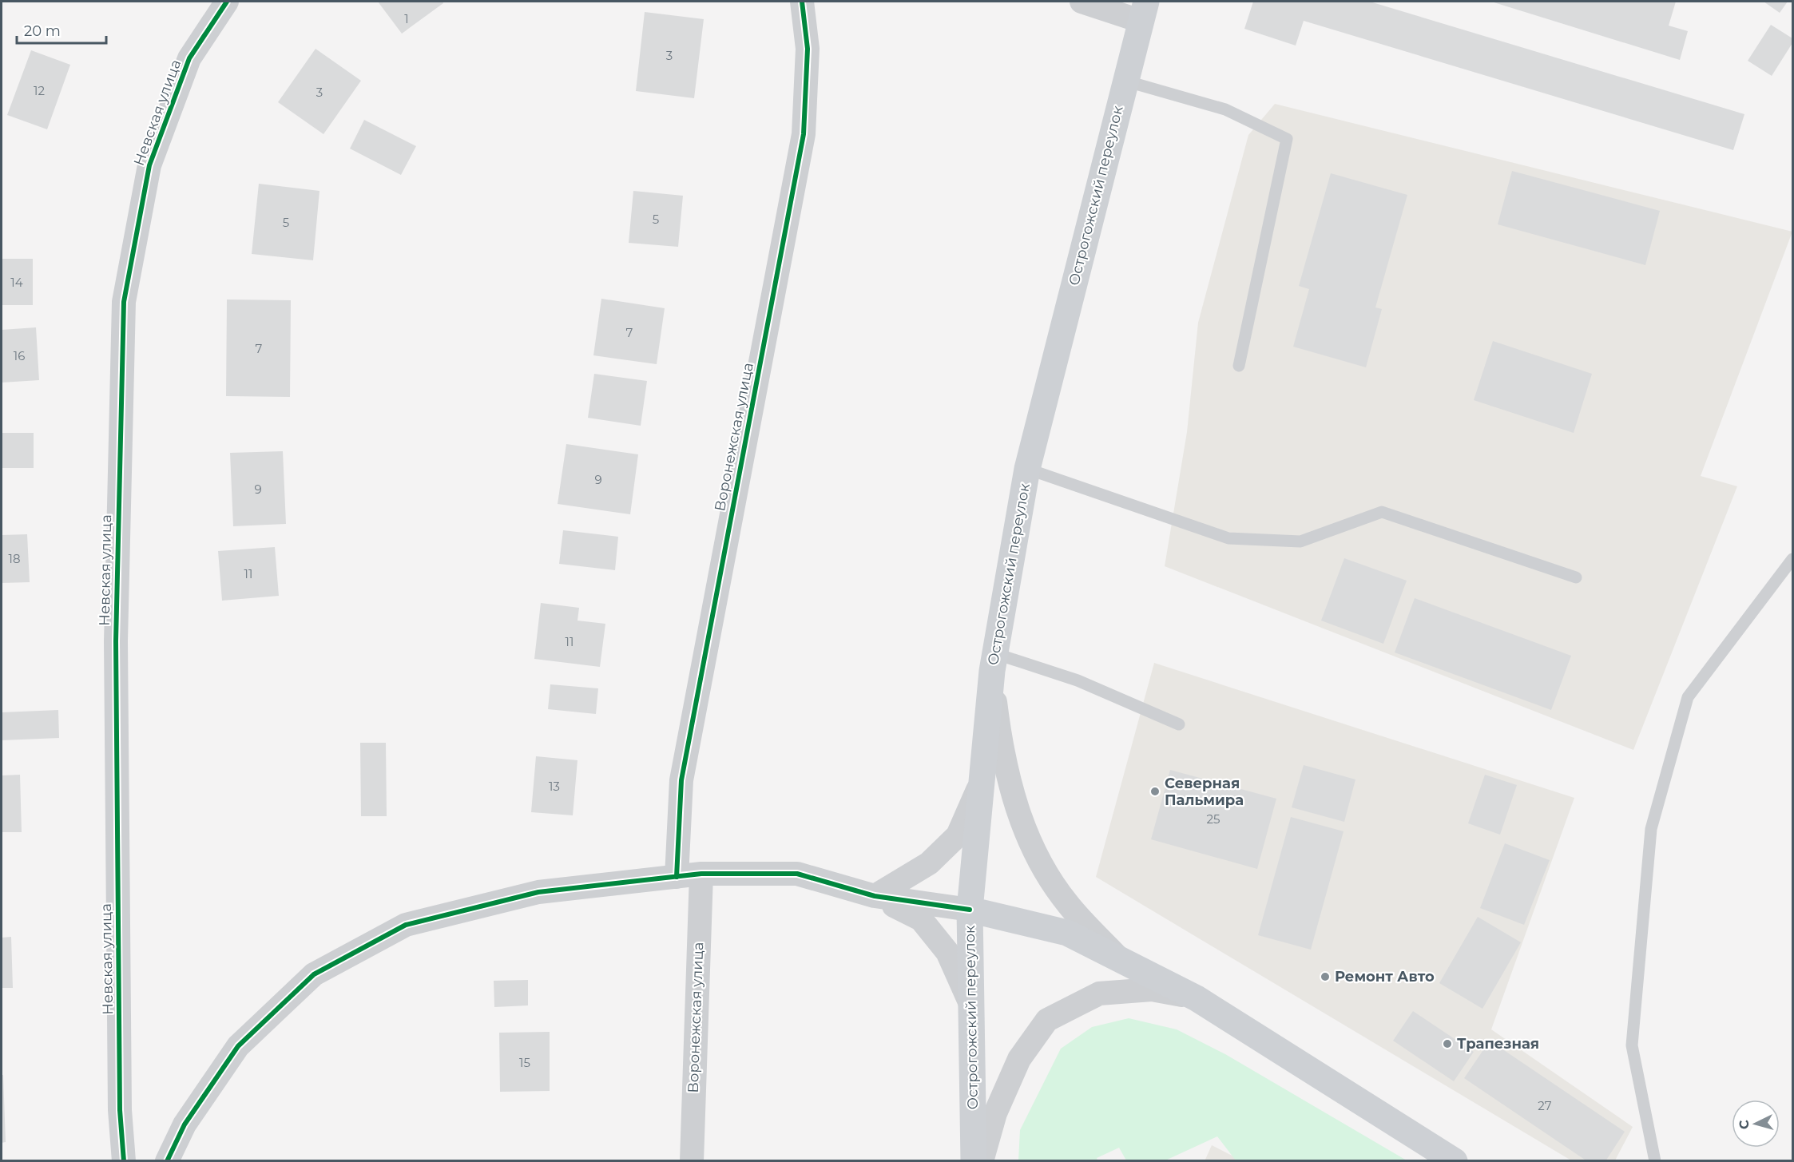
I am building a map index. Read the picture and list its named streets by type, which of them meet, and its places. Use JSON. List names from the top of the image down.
{
  "streets": {
    "main road": ["Острогожский переулок"],
    "street": ["Невская улица", "Воронежская улица"]
  },
  "places": ["Северная Пальмира", "Ремонт Авто", "Трапезная"],
  "house_numbers": [
    "1",
    "3",
    "12",
    "3",
    "5",
    "5",
    "14",
    "7",
    "7",
    "16",
    "9",
    "9",
    "18",
    "11",
    "11",
    "13",
    "25",
    "15",
    "27"
  ],
  "scale_bar": "20 m",
  "north": "left"
}
